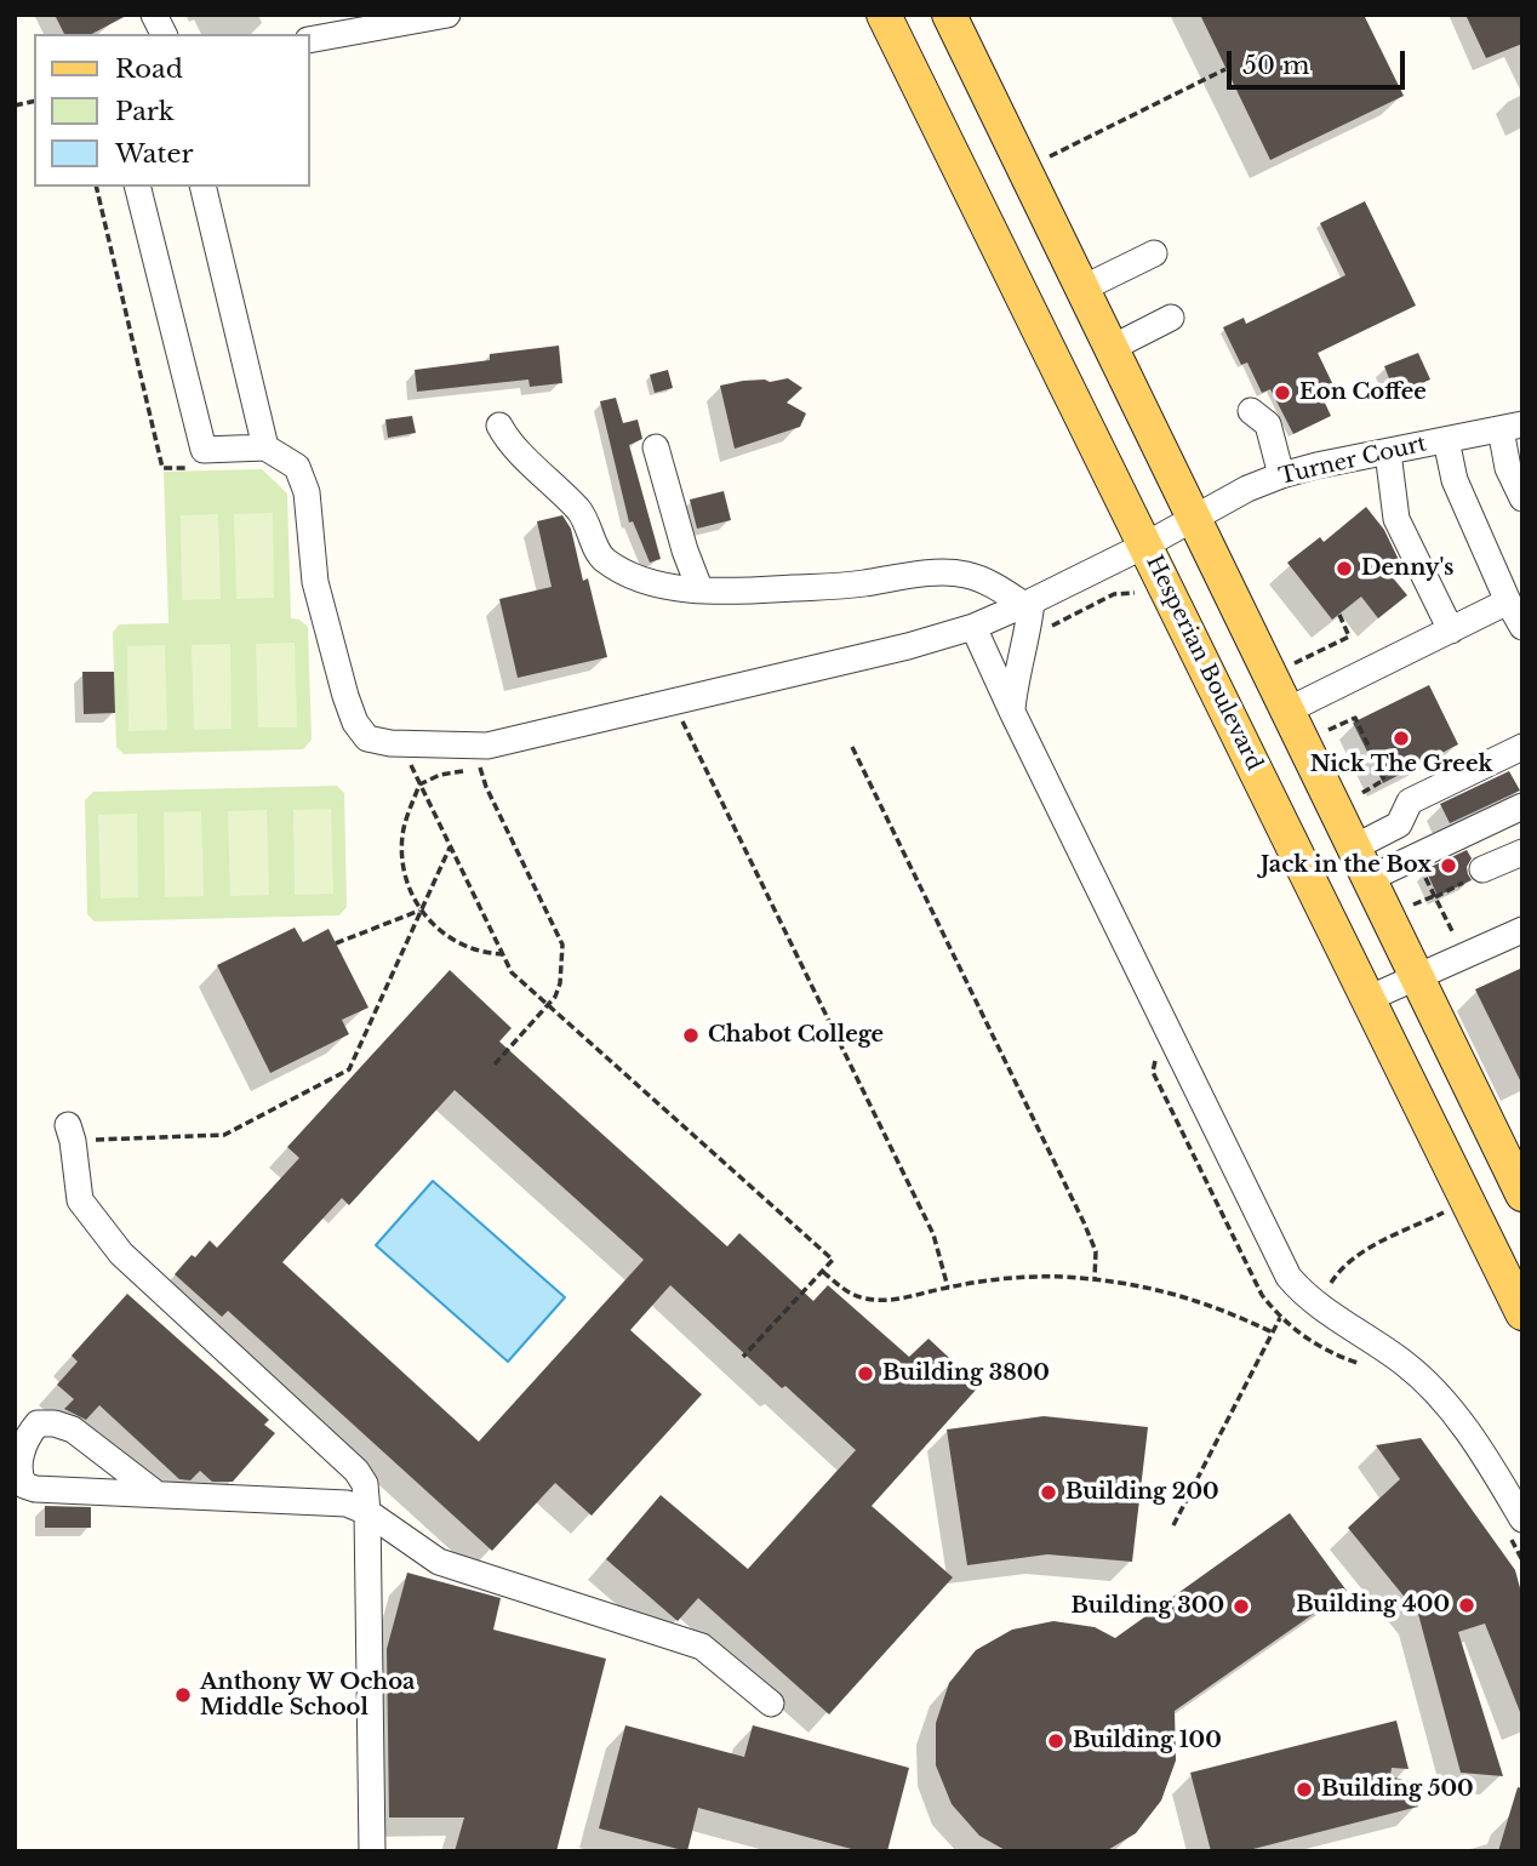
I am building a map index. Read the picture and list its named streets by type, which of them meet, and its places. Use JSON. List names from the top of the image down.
{
  "streets": {
    "main road": ["Hesperian Boulevard"],
    "street": ["Turner Court"]
  },
  "crossings": [
    ["Turner Court", "Hesperian Boulevard"]
  ],
  "places": [
    "Eon Coffee",
    "Denny's",
    "Nick The Greek",
    "Jack in the Box",
    "Chabot College",
    "Building 3800",
    "Building 200",
    "Building 400",
    "Building 300",
    "Anthony W Ochoa Middle School",
    "Building 100",
    "Building 500"
  ],
  "legend": ["Road", "Park", "Water"],
  "scale_bar": "50 m"
}
